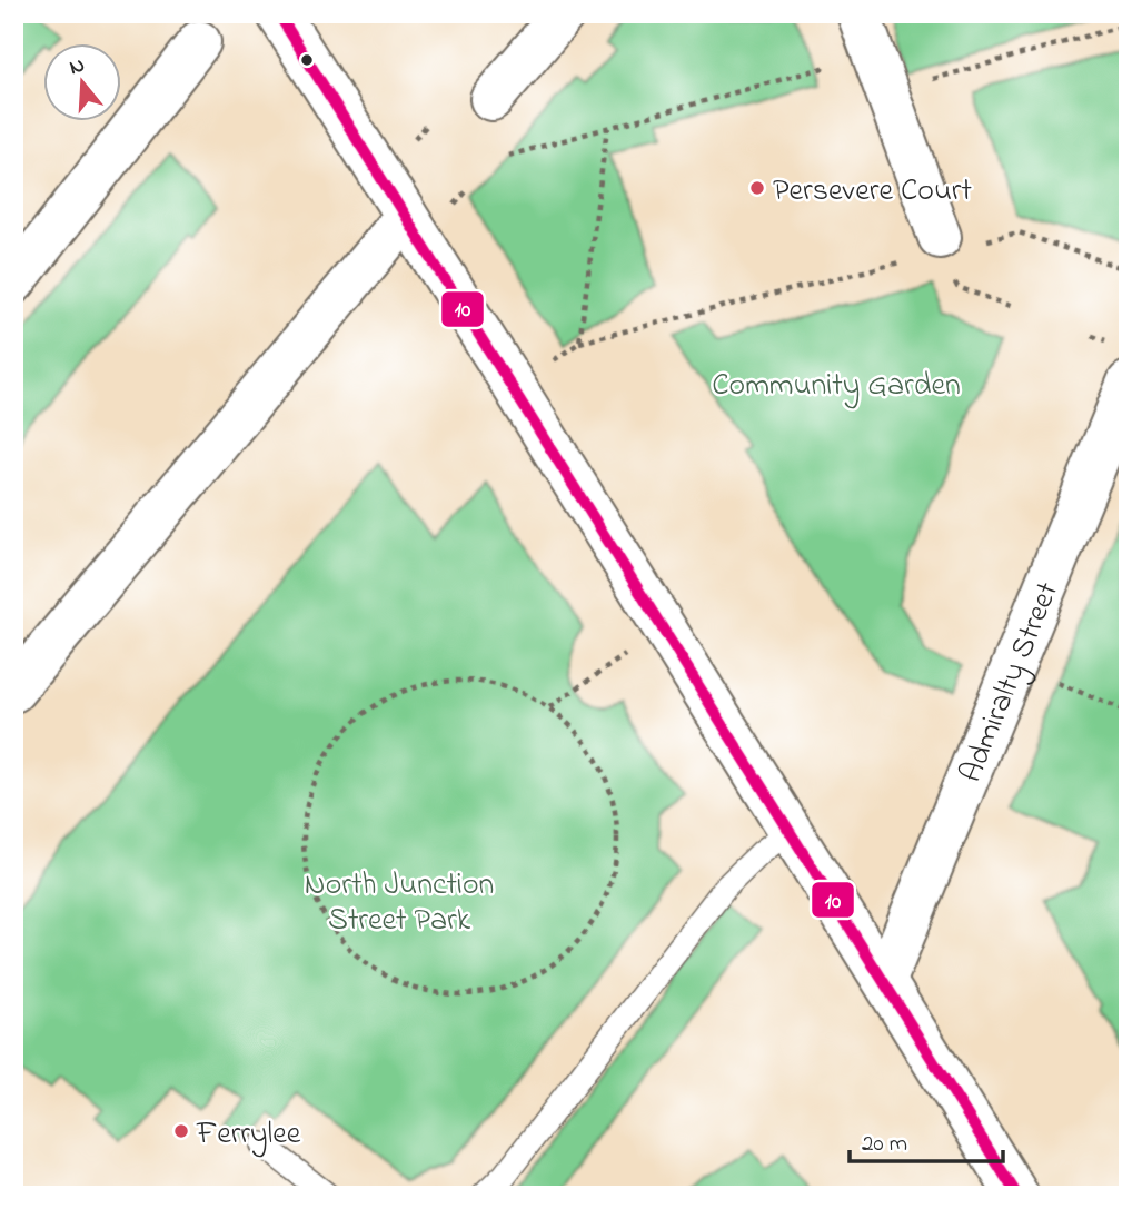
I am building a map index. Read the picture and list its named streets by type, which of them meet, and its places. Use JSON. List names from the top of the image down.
{
  "streets": {
    "street": ["Admiralty Street"]
  },
  "parks": ["Community Garden", "North Junction Street Park"],
  "places": ["Persevere Court", "Ferrylee"],
  "lines": ["transit line 10"],
  "scale_bar": "20 m",
  "north": "top"
}
